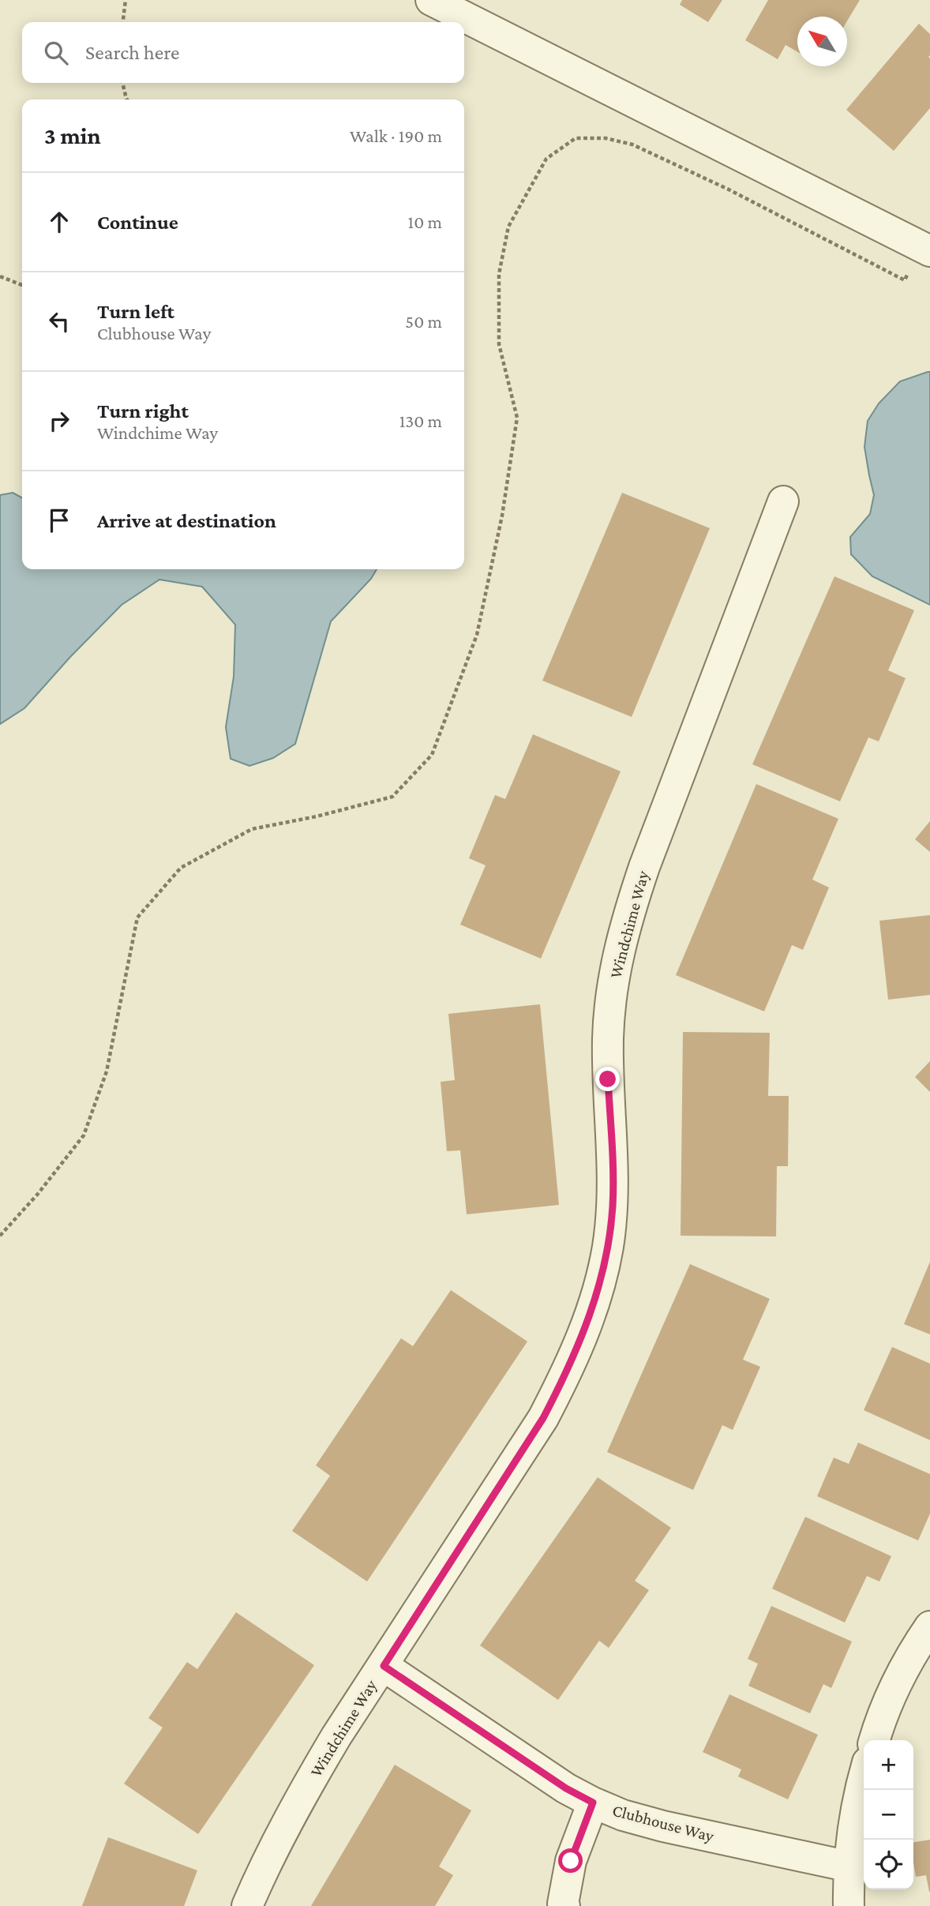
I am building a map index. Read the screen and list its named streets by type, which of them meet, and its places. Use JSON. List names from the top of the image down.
{
  "streets": {
    "street": ["Windchime Way", "Clubhouse Way"]
  },
  "crossings": [
    ["Windchime Way", "Clubhouse Way"]
  ],
  "north": "top left",
  "page": {
    "search": "Search here",
    "heading": ["3 min", "Walk · 190 m"],
    "list": [
      ["Continue", "10 m"],
      ["Turn left", "Clubhouse Way", "50 m"],
      ["Turn right", "Windchime Way", "130 m"],
      "Arrive at destination"
    ],
    "map_buttons": ["+", "−"]
  }
}
